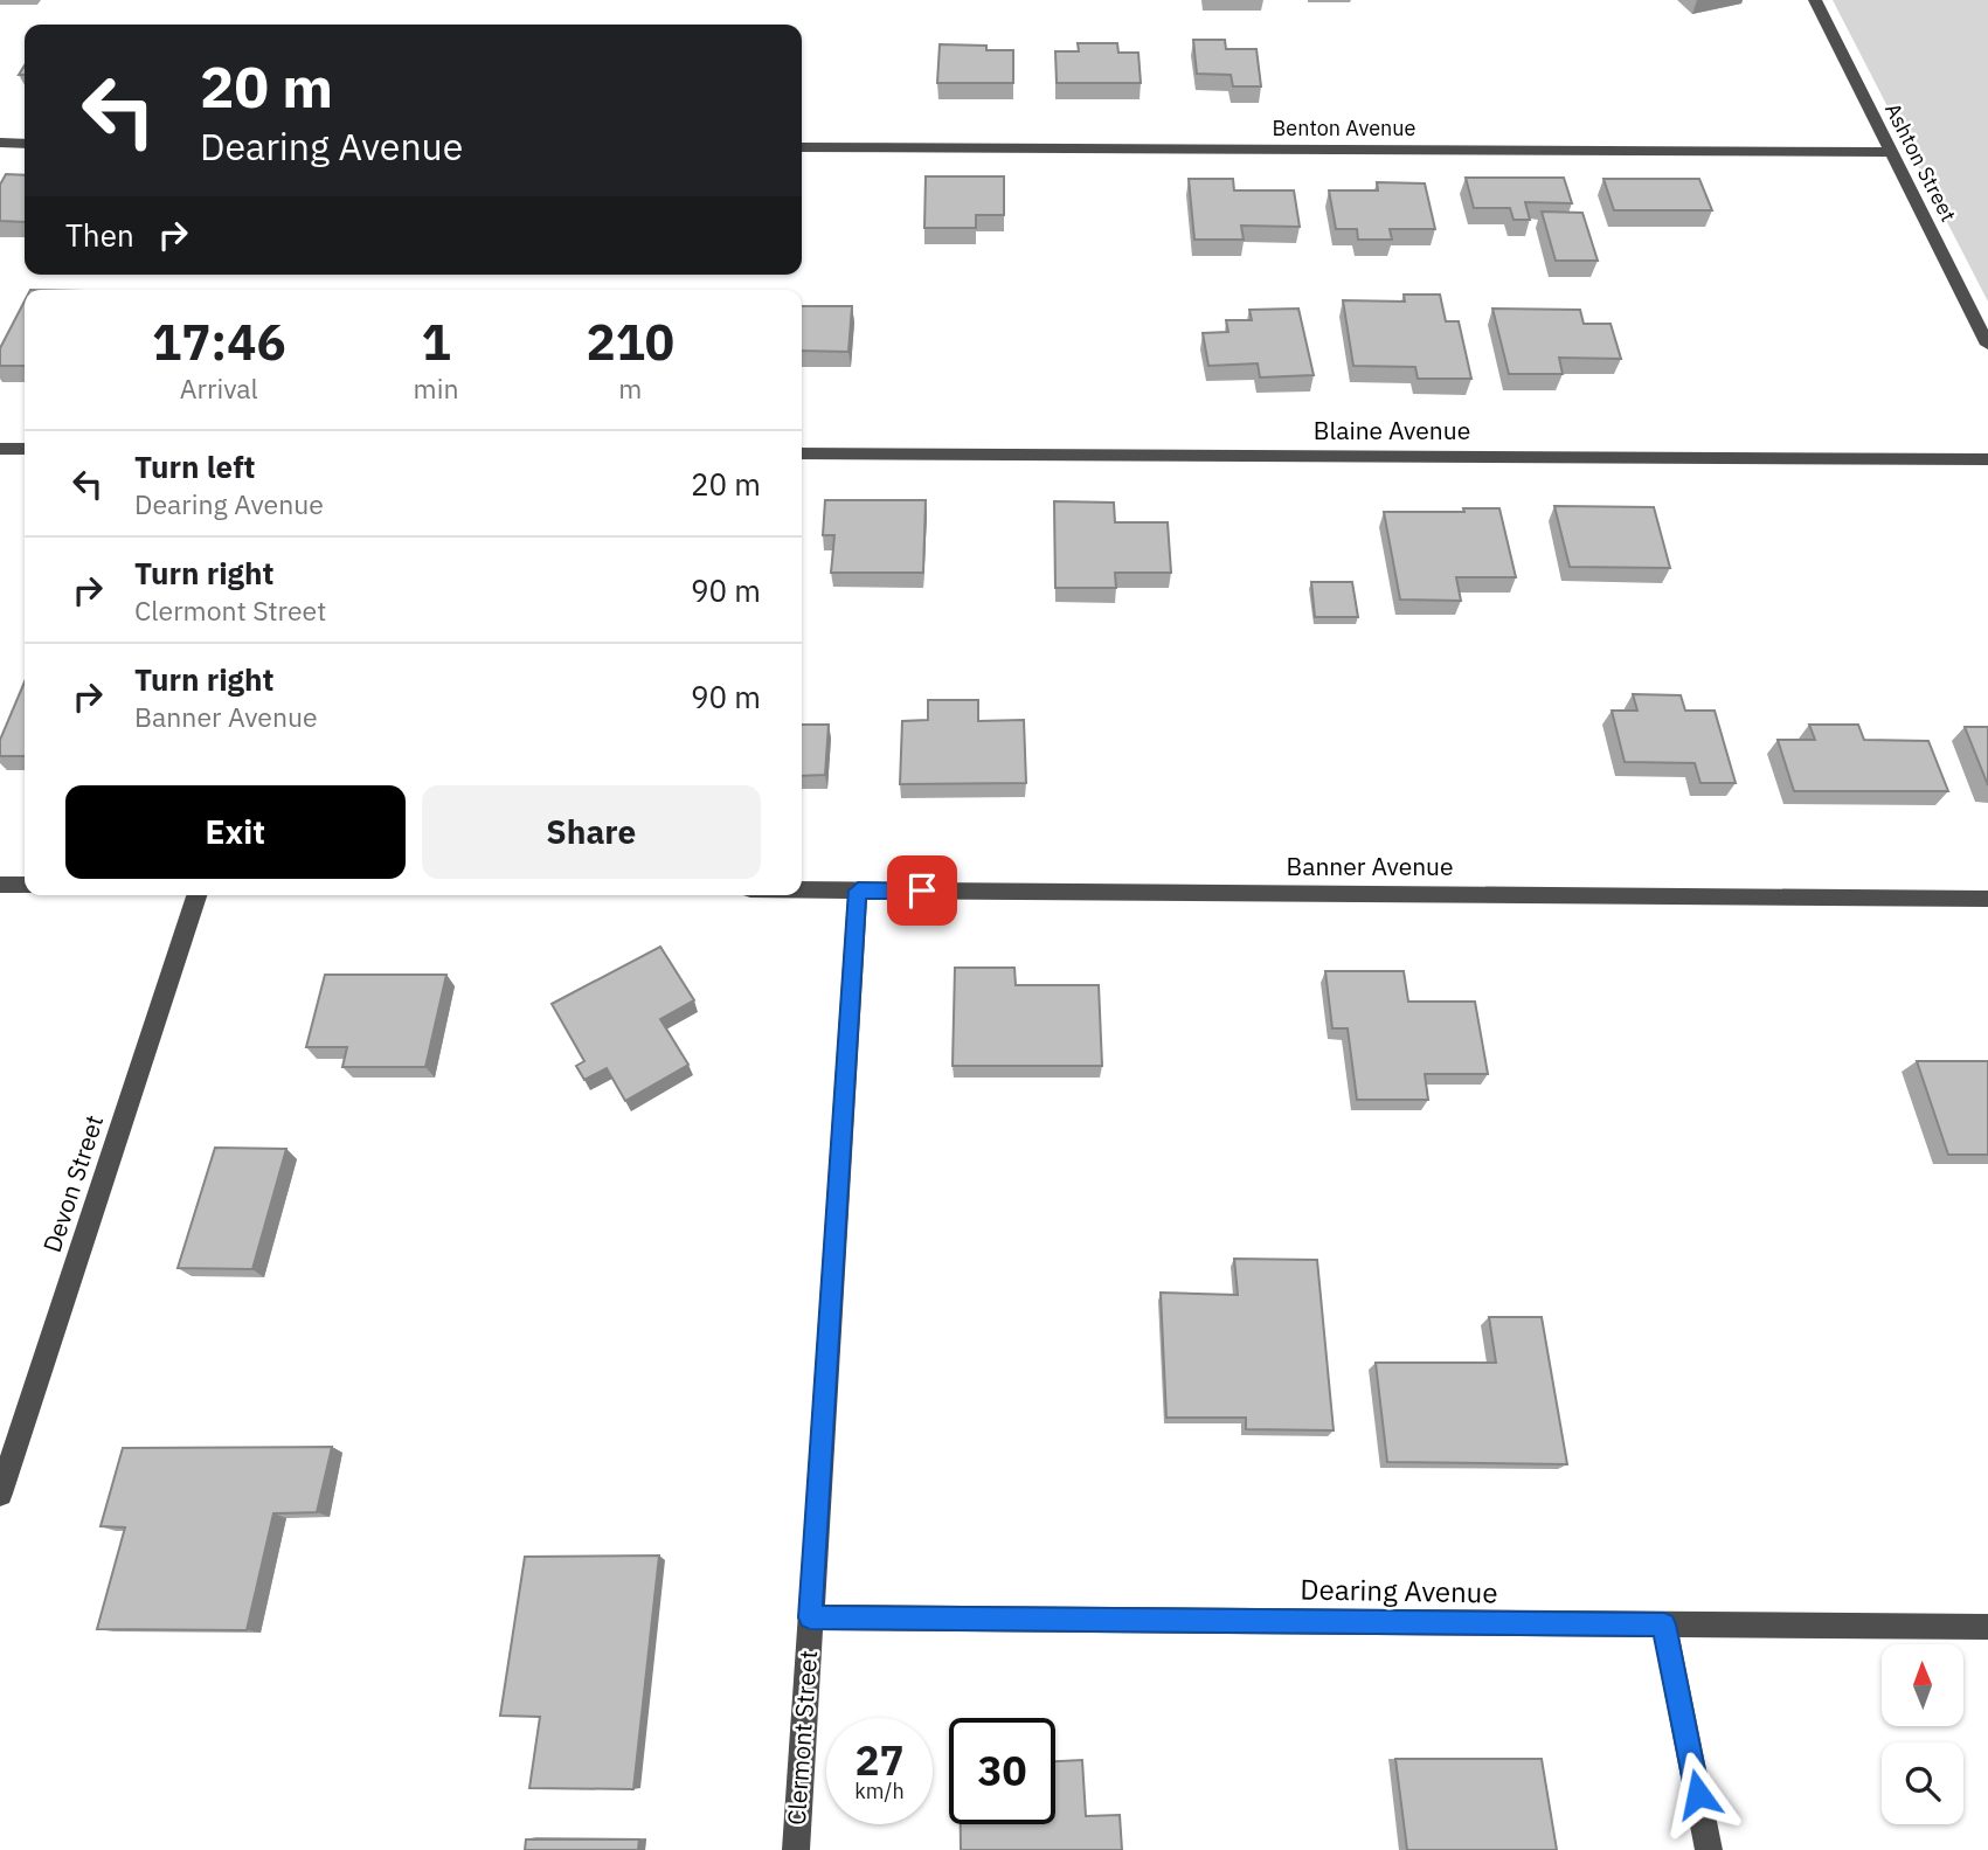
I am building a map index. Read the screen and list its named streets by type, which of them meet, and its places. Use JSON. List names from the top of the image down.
{
  "streets": {
    "street": [
      "Benton Avenue",
      "Ashton Street",
      "Blaine Avenue",
      "Banner Avenue",
      "Devon Street",
      "Dearing Avenue",
      "Clermont Street"
    ]
  },
  "crossings": [
    ["Benton Avenue", "Ashton Street"],
    ["Banner Avenue", "Clermont Street"],
    ["Dearing Avenue", "Clermont Street"]
  ],
  "north": "top",
  "page": {
    "turn": ["20 m", "Dearing Avenue"],
    "then": "Then",
    "eta": [
      "17:46",
      "Arrival",
      "1",
      "min",
      "210",
      "m"
    ],
    "list": [
      {
        "name": "Turn left",
        "note": "Dearing Avenue",
        "value": "20 m"
      },
      {
        "name": "Turn right",
        "note": "Clermont Street",
        "value": "90 m"
      },
      {
        "name": "Turn right",
        "note": "Banner Avenue",
        "value": "90 m"
      }
    ],
    "buttons": ["Exit", "Share"],
    "speed": "27 km/h",
    "limit": "30"
  }
}
